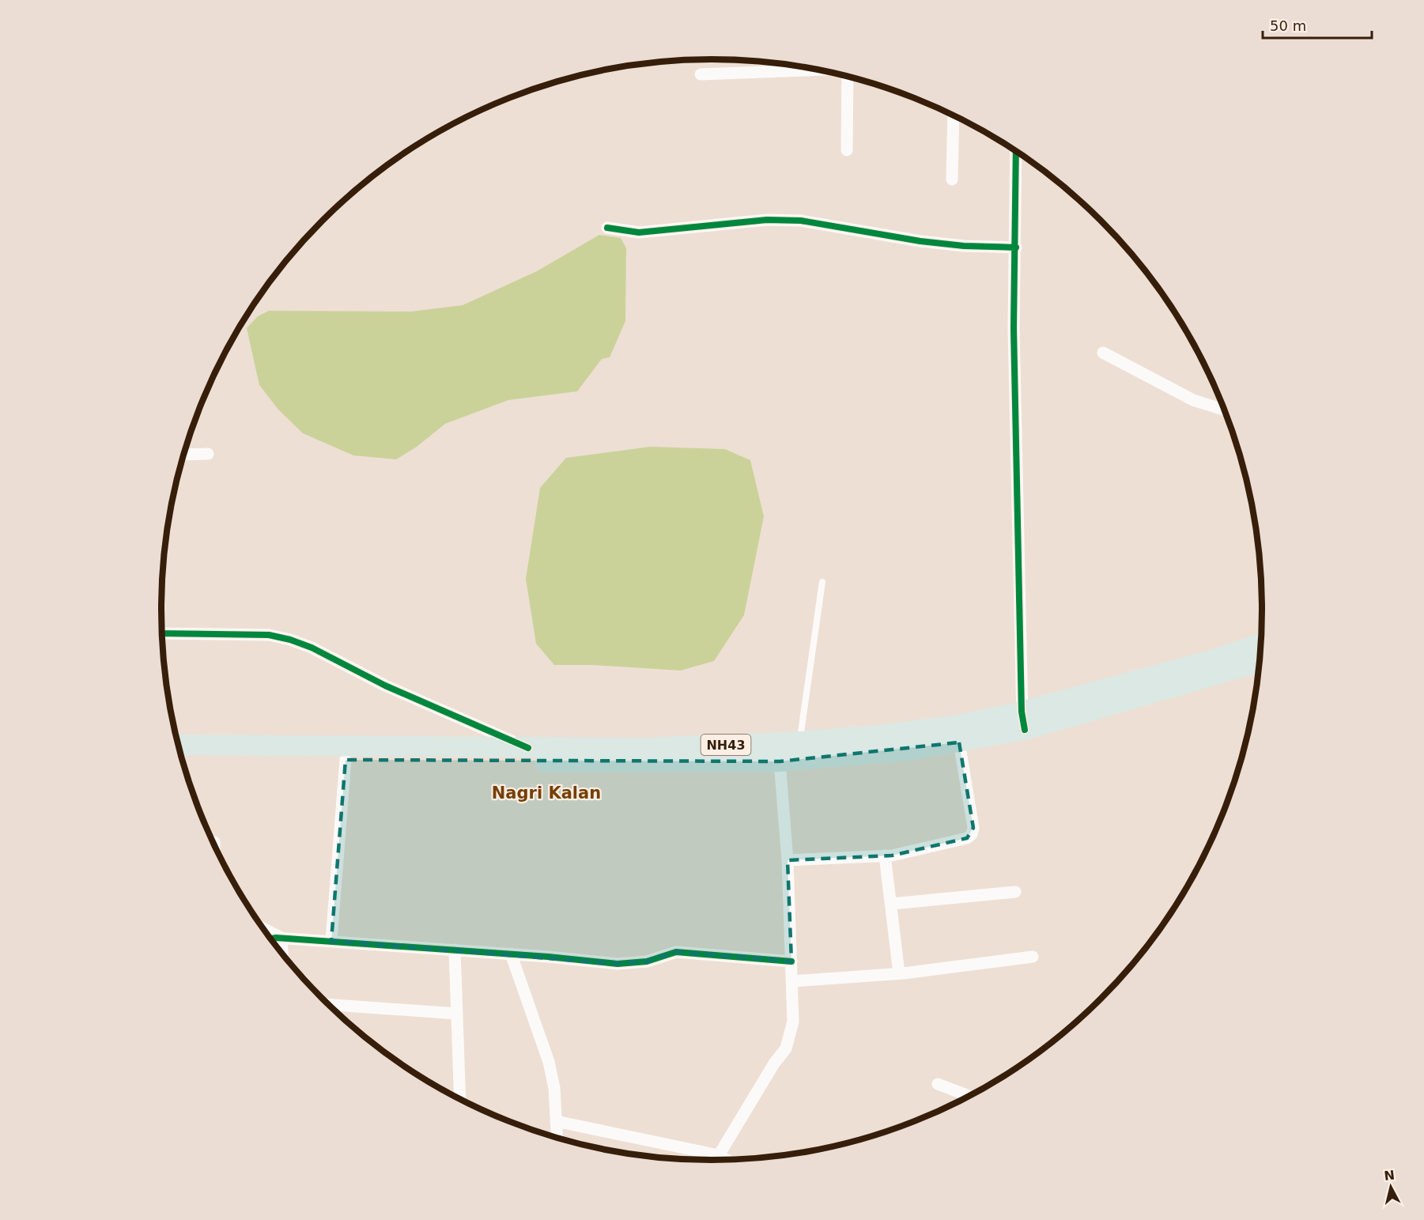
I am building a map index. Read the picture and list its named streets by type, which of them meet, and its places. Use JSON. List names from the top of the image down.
{
  "streets": {
    "highway": ["NH43"]
  },
  "districts": ["Nagri Kalan"],
  "scale_bar": "50 m",
  "north": "top"
}
